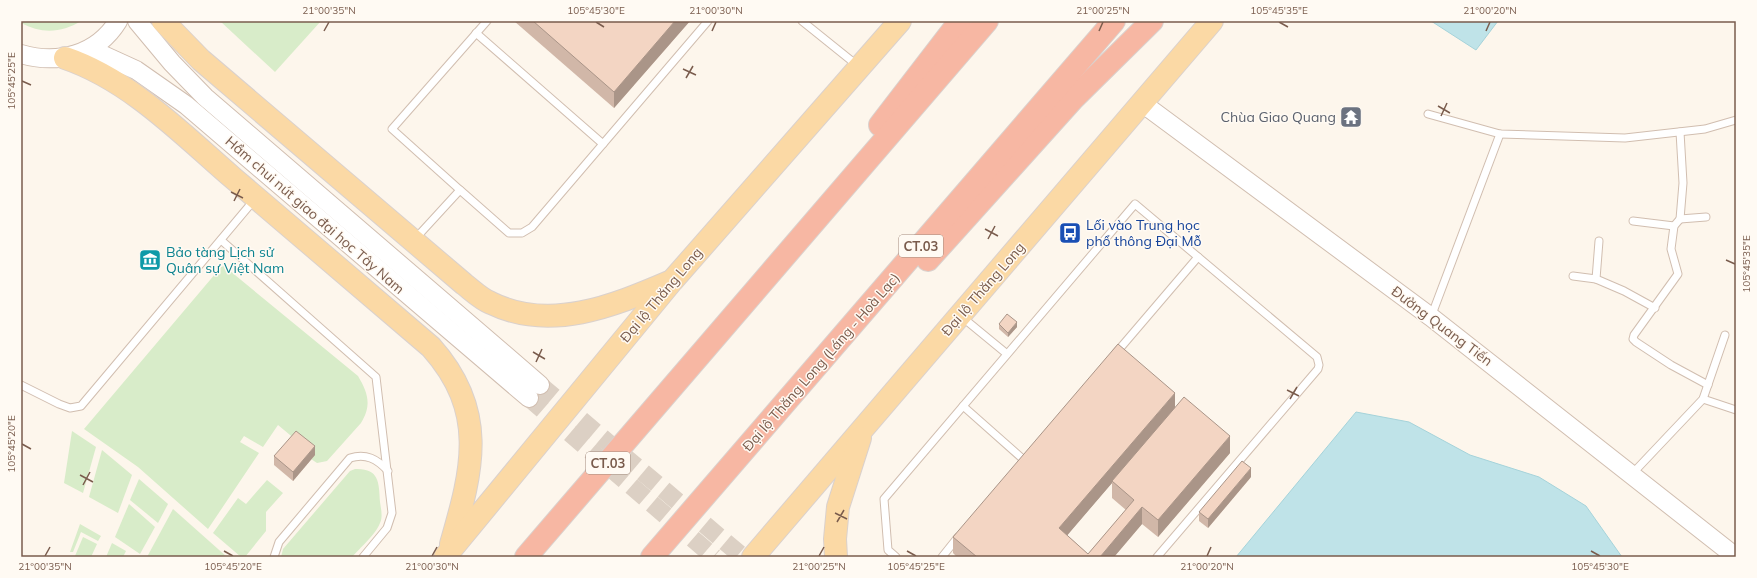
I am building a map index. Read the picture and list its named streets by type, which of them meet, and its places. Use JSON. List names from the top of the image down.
{
  "streets": {
    "highway": ["CT.03", "Đại lộ Thăng Long (Láng - Hoà Lạc)"],
    "main road": ["Đại lộ Thăng Long"],
    "street": ["Hầm chui nút giao đại học Tây Nam", "Đường Quang Tiến"]
  },
  "crossings": [
    ["Đại lộ Thăng Long", "Đường Quang Tiến"]
  ],
  "places": {
    "temple": ["Chùa Giao Quang"],
    "bus stop": ["Lối vào Trung học phổ thông Đại Mỗ"],
    "museum": ["Bảo tàng Lịch sử Quân sự Việt Nam"]
  },
  "coordinates": [
    "21°00'35\"N",
    "105°45'30\"E",
    "21°00'30\"N",
    "21°00'25\"N",
    "105°45'35\"E",
    "21°00'20\"N",
    "105°45'25\"E",
    "105°45'20\"E"
  ]
}
